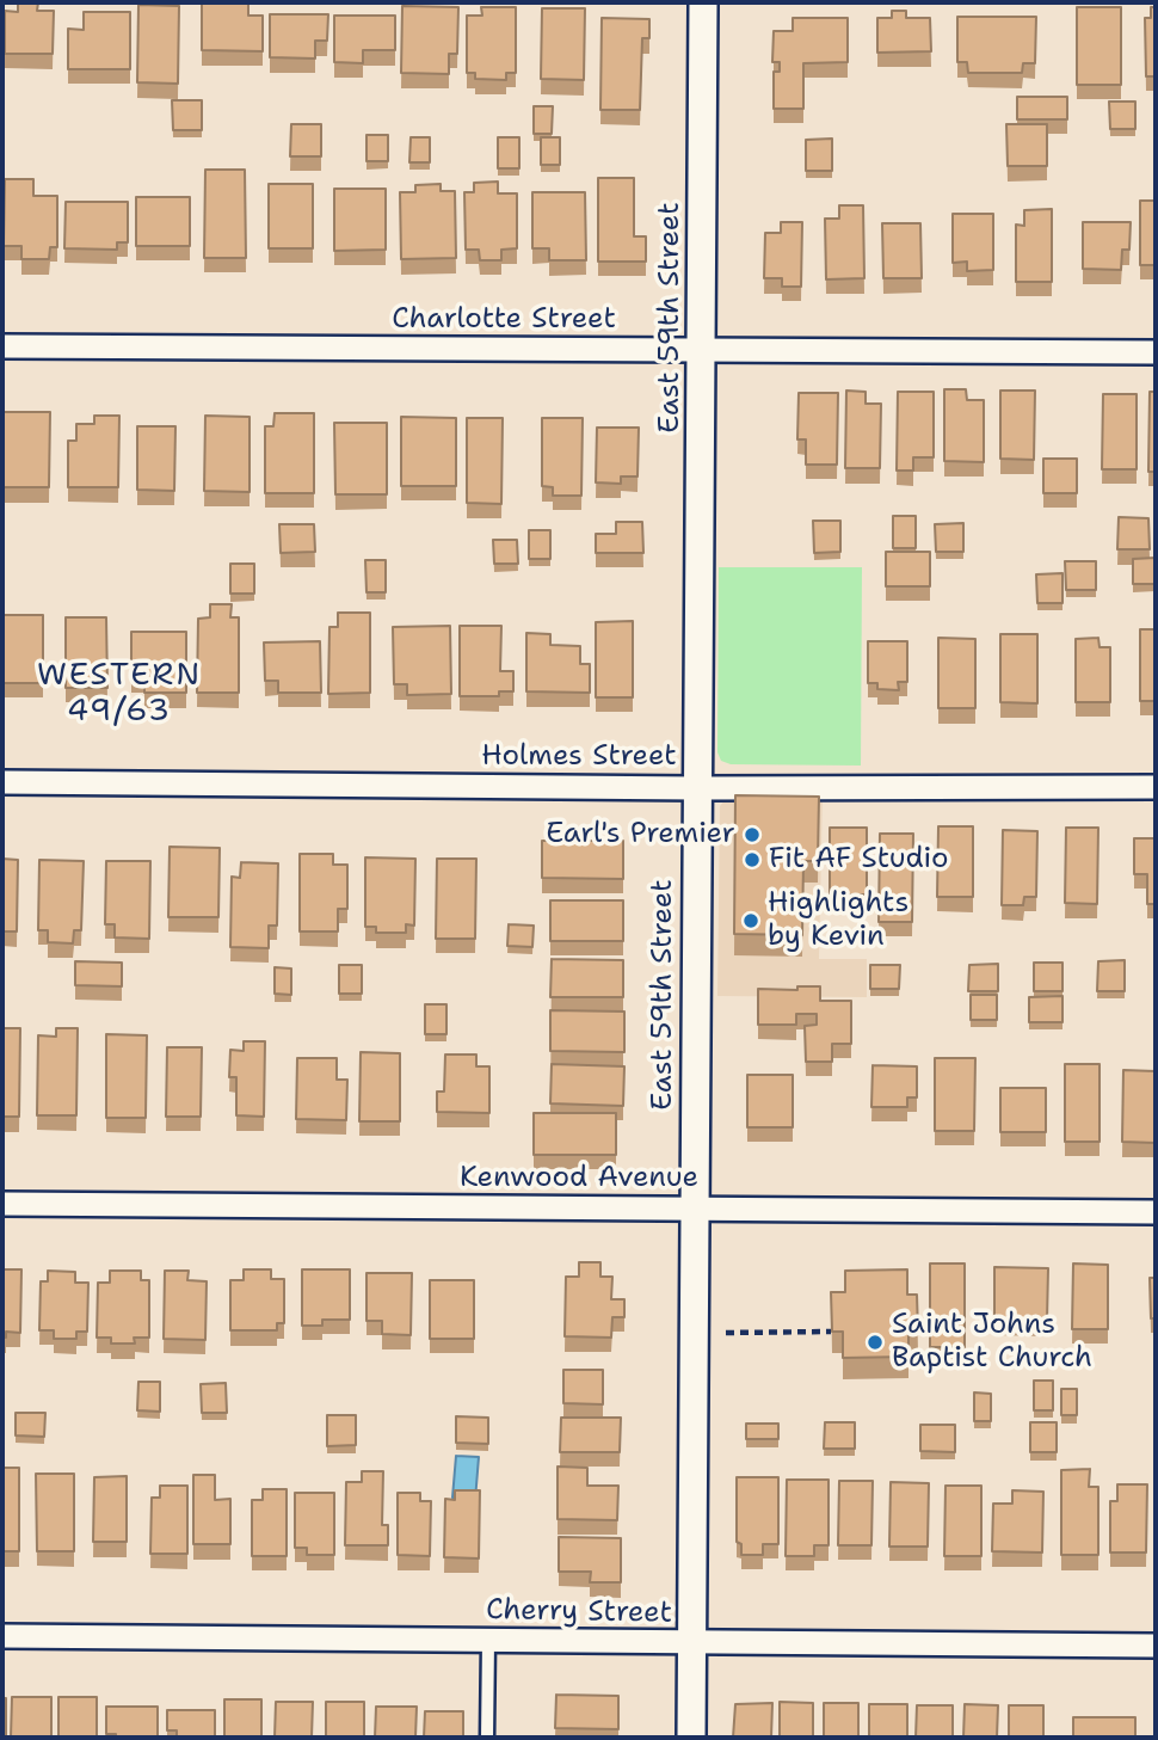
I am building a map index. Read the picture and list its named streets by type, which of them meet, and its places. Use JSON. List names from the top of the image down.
{
  "streets": {
    "street": [
      "East 59th Street",
      "Charlotte Street",
      "Holmes Street",
      "Kenwood Avenue",
      "Cherry Street"
    ]
  },
  "crossings": [
    ["East 59th Street", "Charlotte Street"],
    ["East 59th Street", "Holmes Street"],
    ["East 59th Street", "Kenwood Avenue"],
    ["East 59th Street", "Cherry Street"]
  ],
  "districts": ["WESTERN 49/63"],
  "places": [
    "Earl's Premier",
    "Fit AF Studio",
    "Highlights by Kevin",
    "Saint Johns Baptist Church"
  ]
}
